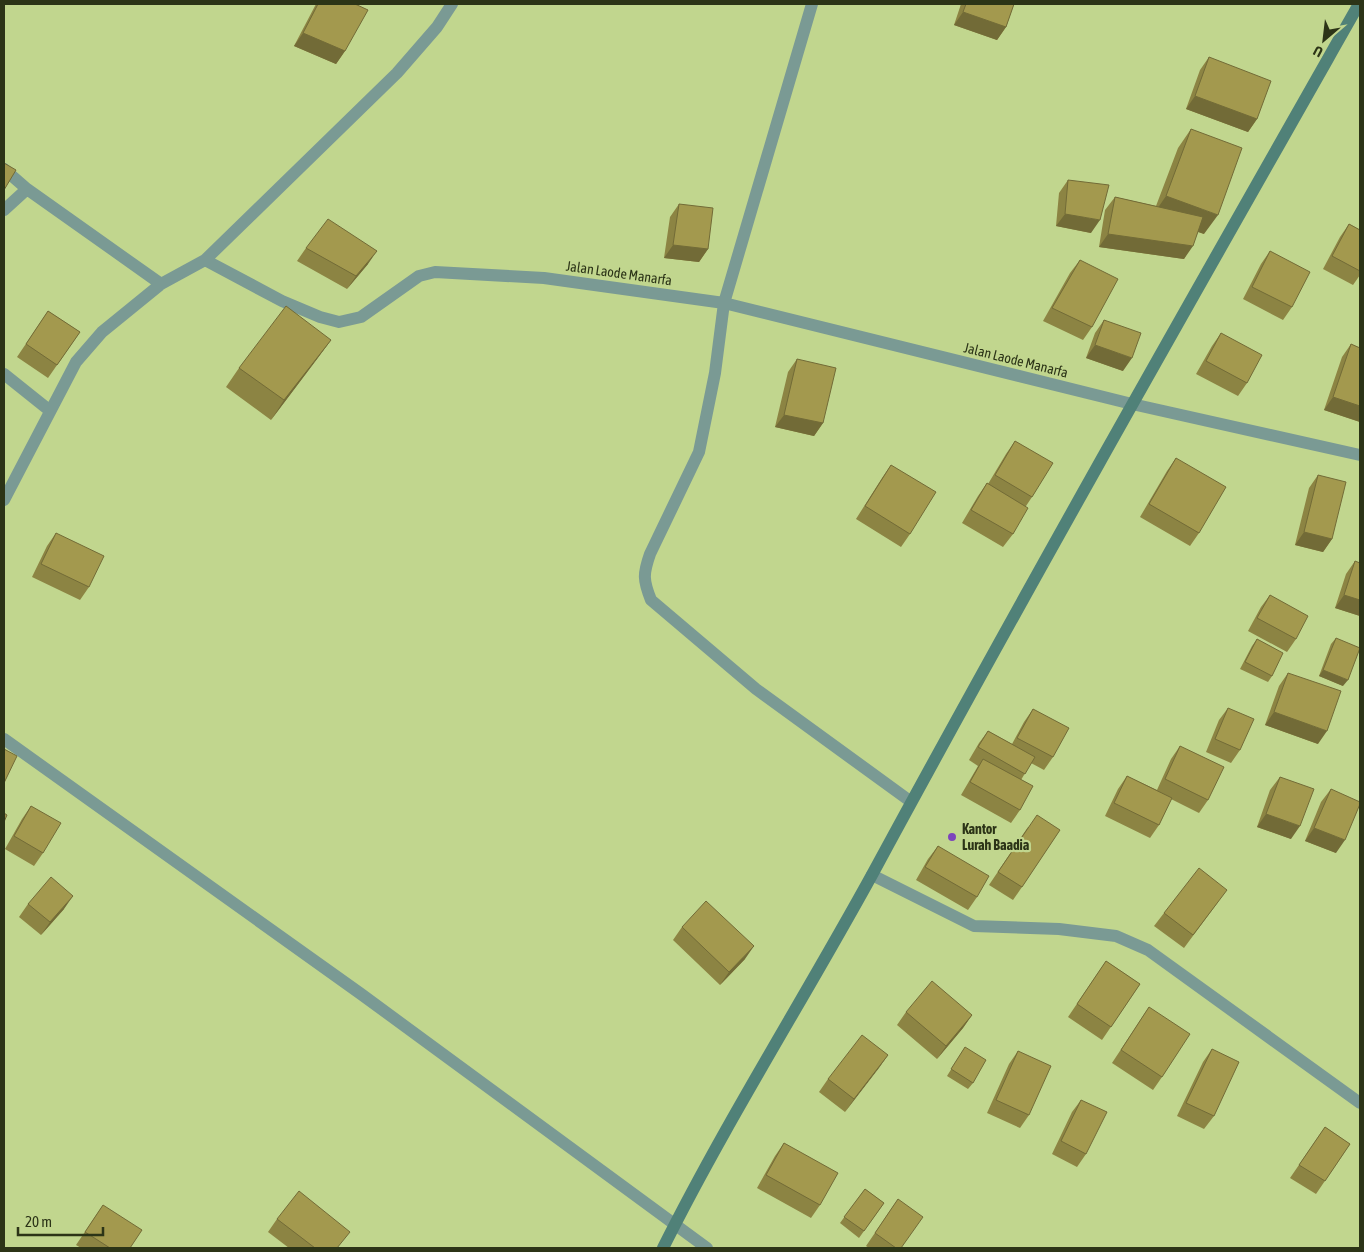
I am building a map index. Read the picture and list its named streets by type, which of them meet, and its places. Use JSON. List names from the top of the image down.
{
  "streets": {
    "street": ["Jalan Laode Manarfa"]
  },
  "places": ["Kantor Lurah Baadia"],
  "scale_bar": "20 m",
  "north": "bottom left"
}
